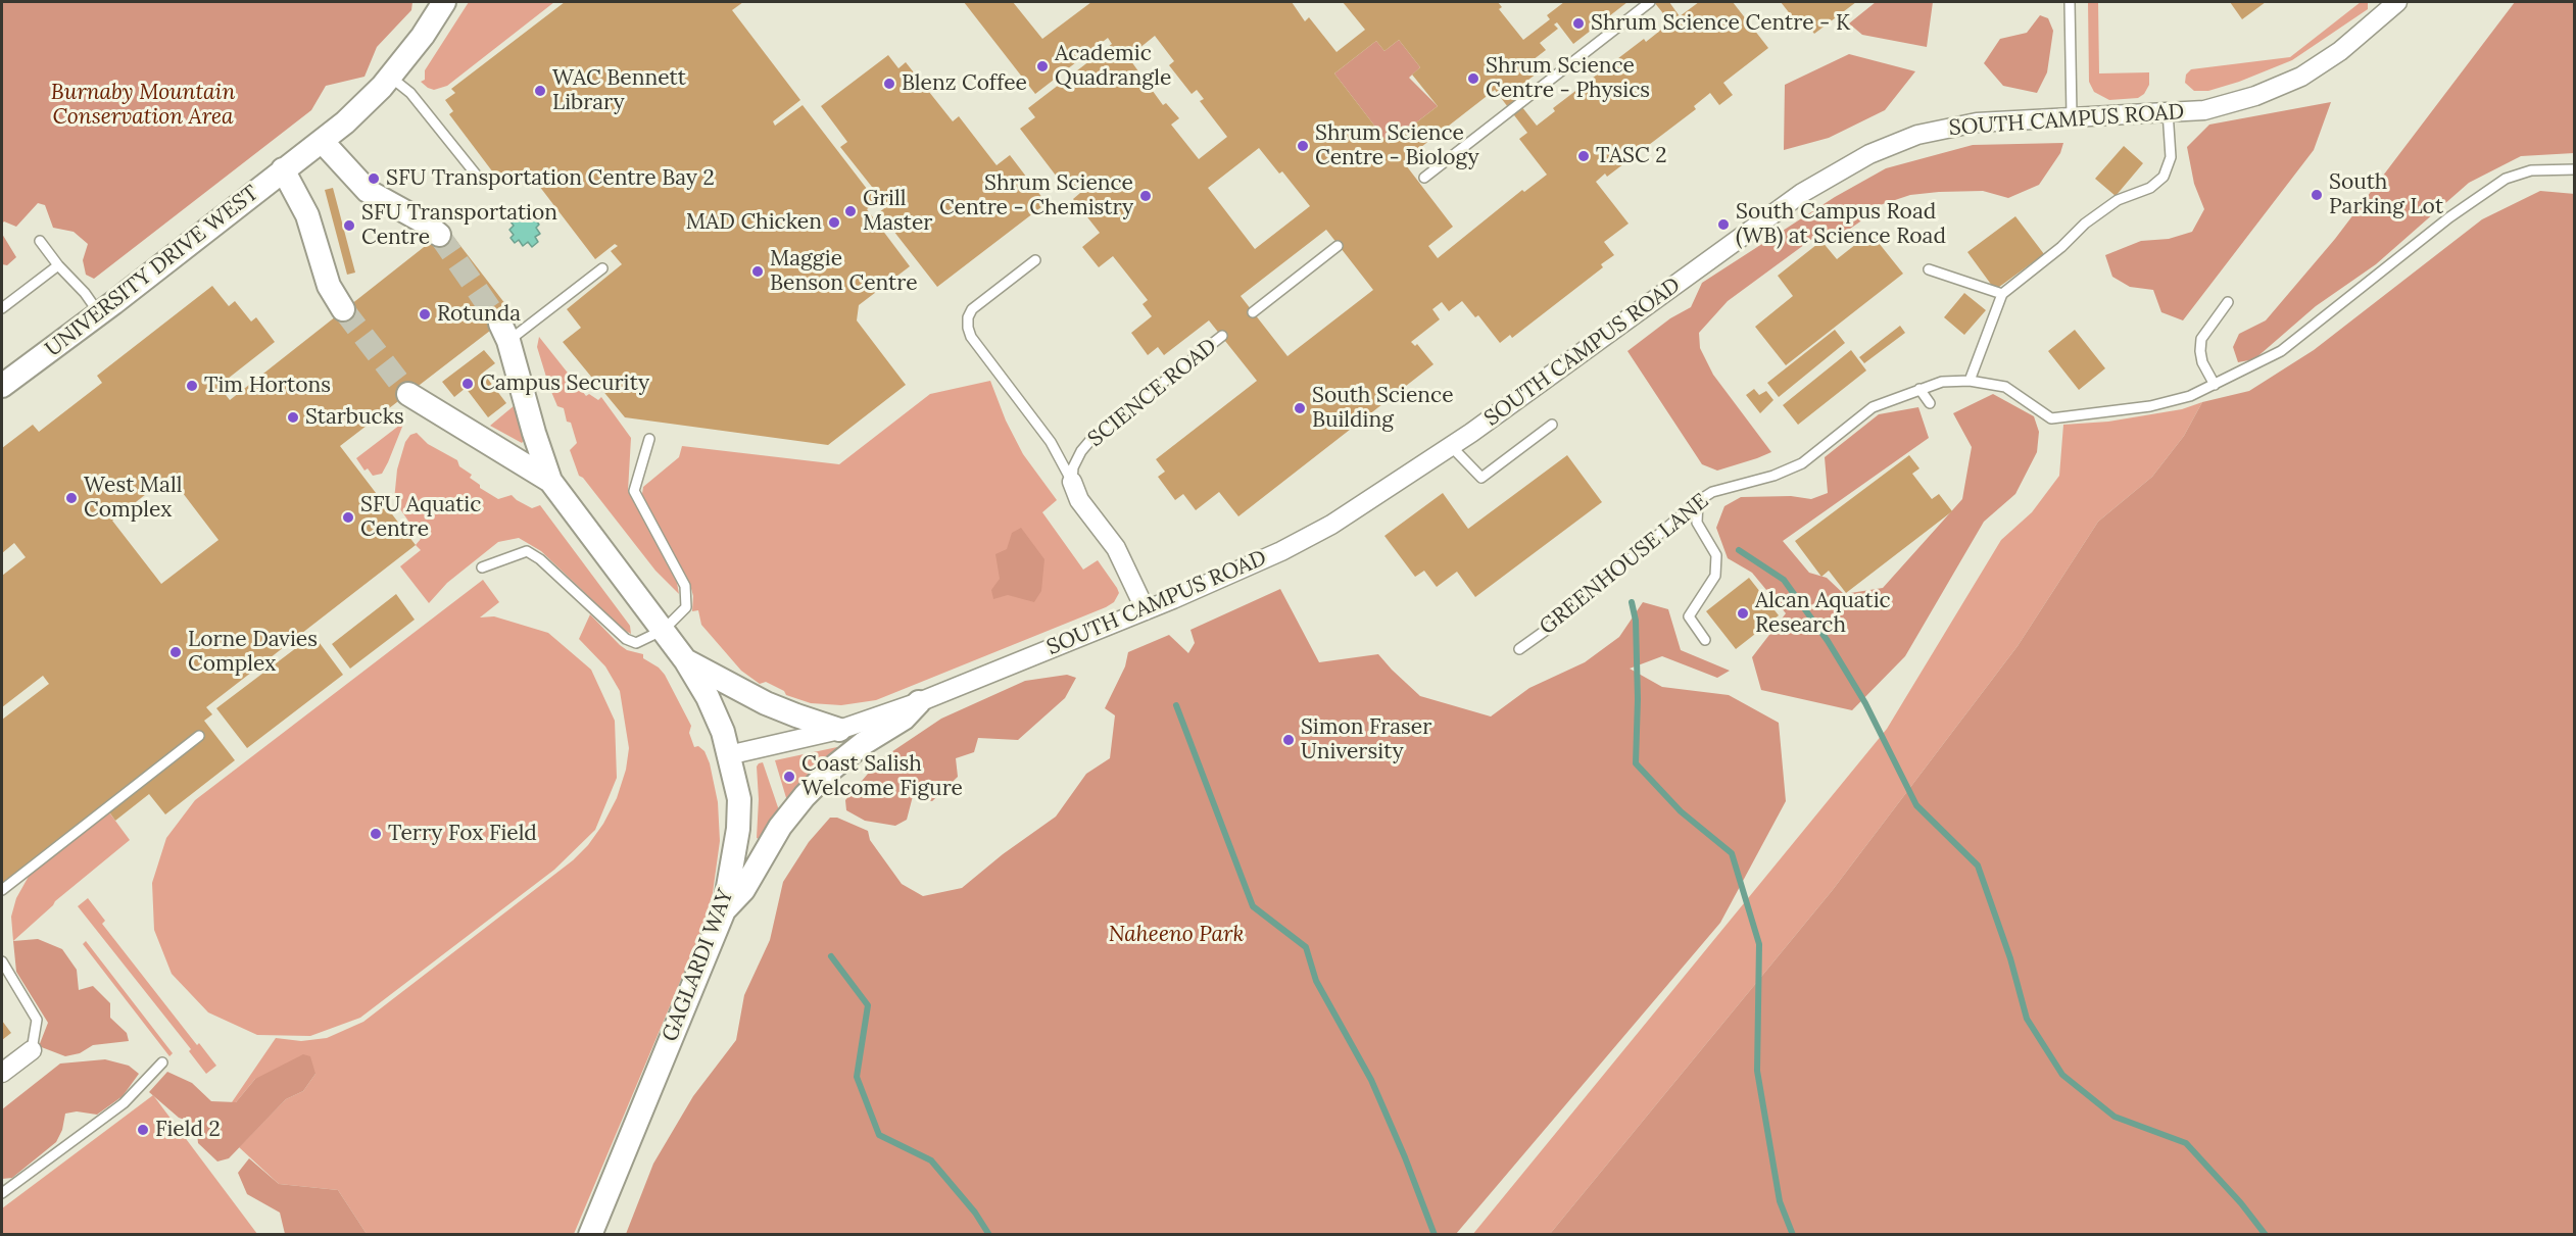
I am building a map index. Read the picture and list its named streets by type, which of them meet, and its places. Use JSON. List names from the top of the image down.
{
  "streets": {
    "street": ["SOUTH CAMPUS ROAD", "UNIVERSITY DRIVE WEST", "GAGLARDI WAY"],
    "lane": ["SCIENCE ROAD", "GREENHOUSE LANE"]
  },
  "crossings": [
    ["SOUTH CAMPUS ROAD", "GAGLARDI WAY"]
  ],
  "parks": ["Burnaby Mountain Conservation Area", "Naheeno Park"],
  "places": [
    "Shrum Science Centre - K",
    "Academic Quadrangle",
    "Shrum Science Centre - Physics",
    "Blenz Coffee",
    "WAC Bennett Library",
    "Shrum Science Centre - Biology",
    "TASC 2",
    "SFU Transportation Centre Bay 2",
    "South Parking Lot",
    "Shrum Science Centre - Chemistry",
    "Grill Master",
    "MAD Chicken",
    "South Campus Road (WB) at Science Road",
    "SFU Transportation Centre",
    "Maggie Benson Centre",
    "Rotunda",
    "Campus Security",
    "Tim Hortons",
    "South Science Building",
    "Starbucks",
    "West Mall Complex",
    "SFU Aquatic Centre",
    "Alcan Aquatic Research",
    "Lorne Davies Complex",
    "Simon Fraser University",
    "Coast Salish Welcome Figure",
    "Terry Fox Field",
    "Field 2"
  ]
}
